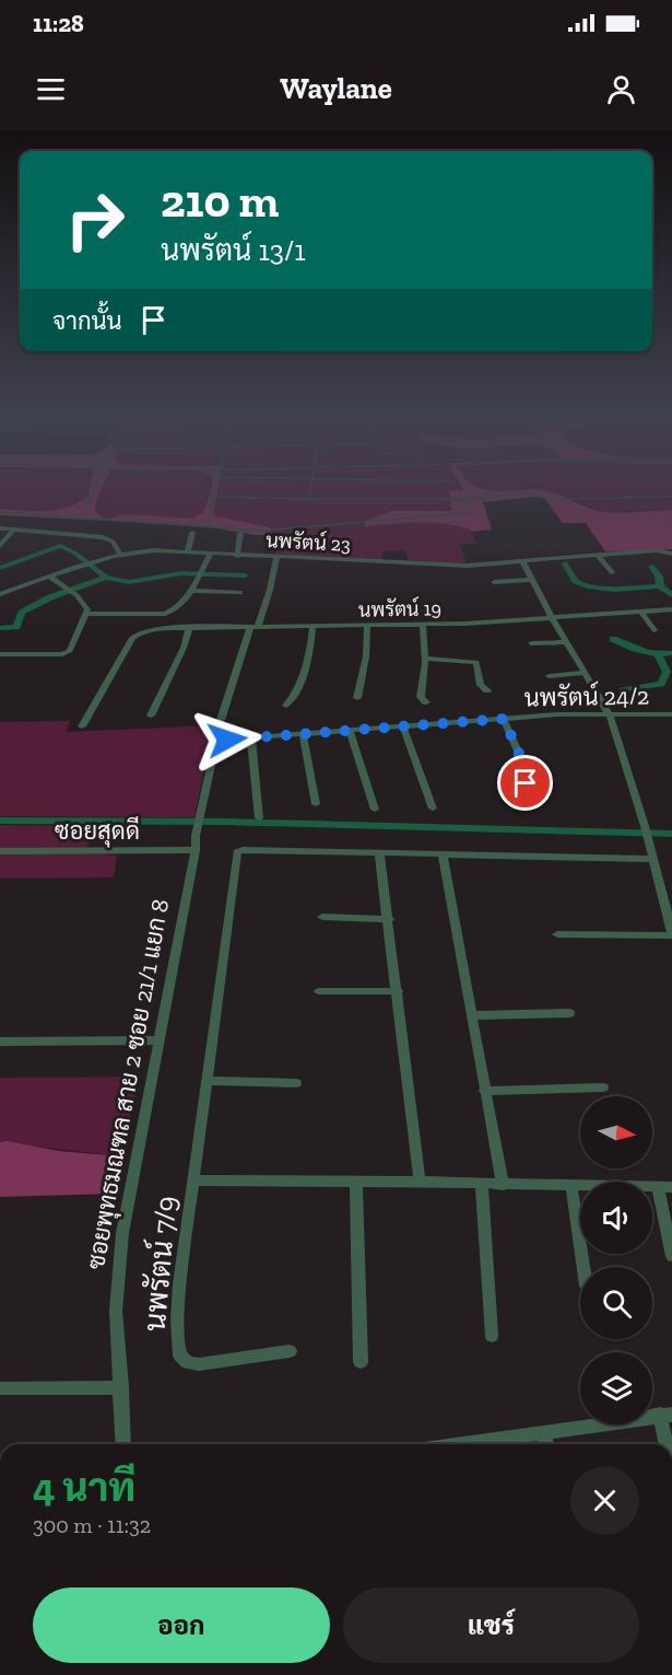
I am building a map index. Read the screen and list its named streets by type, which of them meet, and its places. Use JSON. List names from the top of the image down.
{
  "streets": {
    "street": [
      "นพรัตน์ 23",
      "นพรัตน์ 19",
      "นพรัตน์ 24/2",
      "ซอยสุดดี",
      "ซอยพุทธมณฑล สาย 2 ซอย 21/1 แยก 8",
      "นพรัตน์ 7/9"
    ]
  },
  "crossings": [
    ["ซอยสุดดี", "ซอยพุทธมณฑล สาย 2 ซอย 21/1 แยก 8"]
  ],
  "north": "right",
  "page": {
    "status": "11:28",
    "header": "Waylane",
    "turn": ["210 m", "นพรัตน์ 13/1"],
    "then": "จากนั้น",
    "heading": ["4 นาที", "300 m · 11:32"],
    "buttons": ["ออก", "แชร์"]
  }
}
